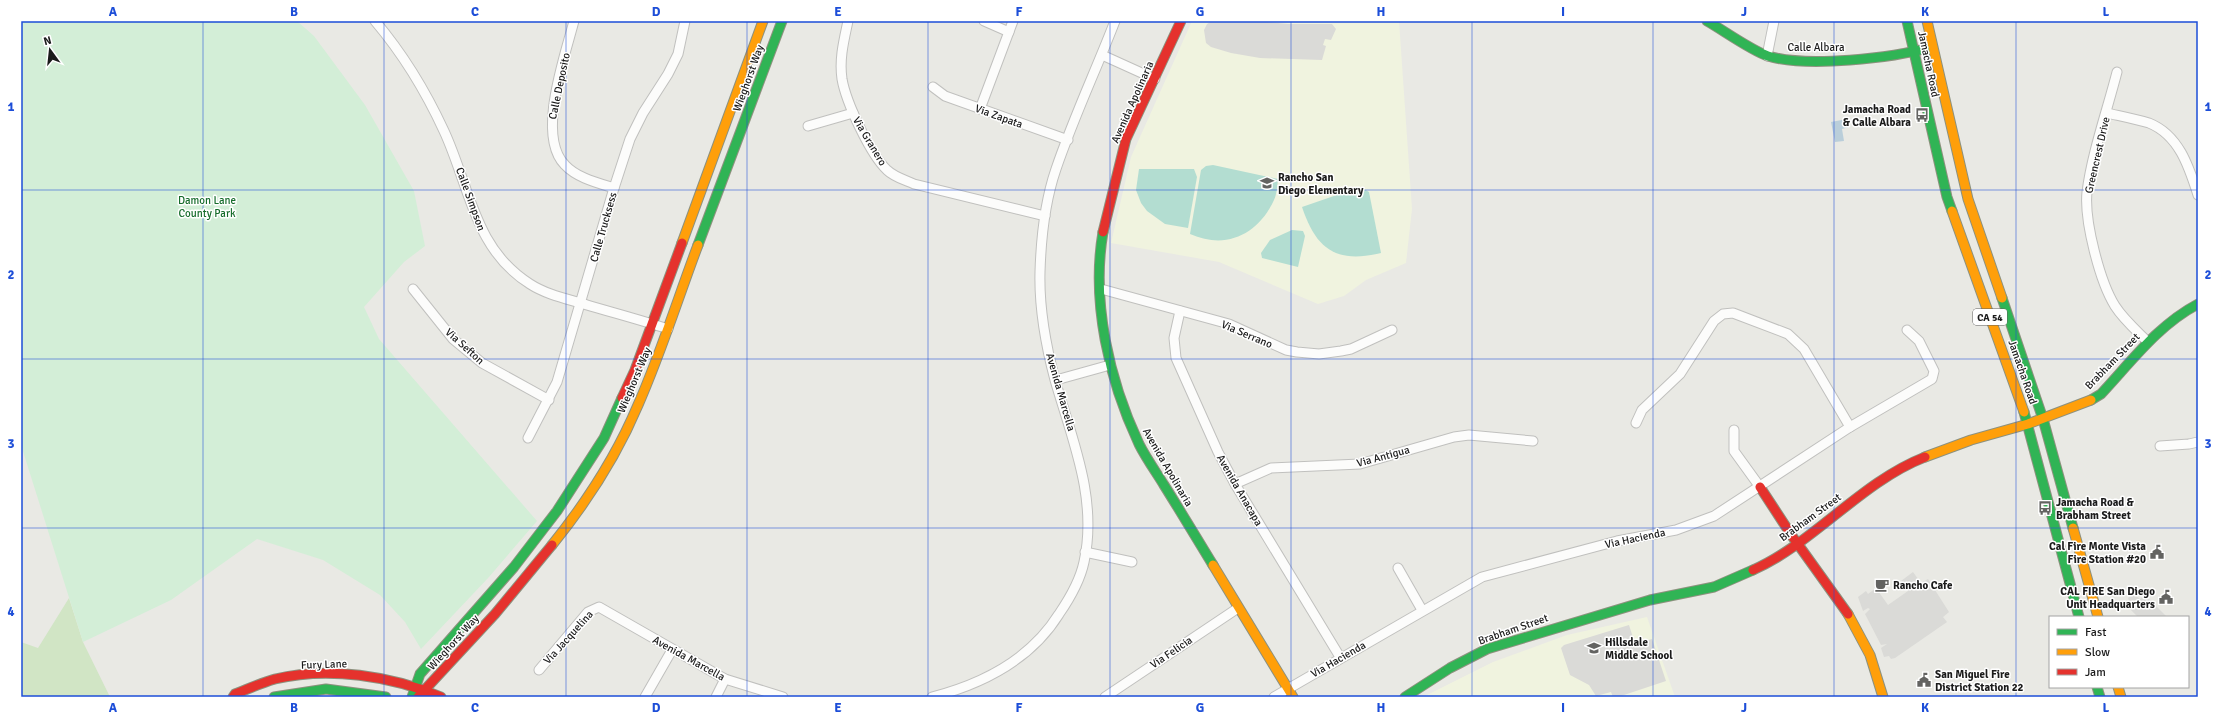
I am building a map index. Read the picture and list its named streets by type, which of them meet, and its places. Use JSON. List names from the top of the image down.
{
  "streets": {
    "street": [
      "Calle Albara",
      "Jamacha Road",
      "Wieghorst Way",
      "Calle Deposito",
      "Avenida Apolinaria",
      "Via Zapata",
      "Via Granero",
      "Greencrest Drive",
      "Calle Simpson",
      "Calle Trucksess",
      "CA 54",
      "Via Serrano",
      "Via Sefton",
      "Brabham Street",
      "Avenida Marcella",
      "Via Antigua",
      "Avenida Anacapa",
      "Via Hacienda",
      "Via Jacquelina",
      "Via Felicia",
      "Fury Lane"
    ]
  },
  "crossings": [
    ["Calle Albara", "Jamacha Road"],
    ["Jamacha Road", "Brabham Street"],
    ["Wieghorst Way", "Calle Simpson"],
    ["Wieghorst Way", "Fury Lane"],
    ["Calle Deposito", "Calle Trucksess"],
    ["Avenida Apolinaria", "Via Serrano"],
    ["Avenida Apolinaria", "Via Hacienda"],
    ["Avenida Apolinaria", "Via Felicia"],
    ["Via Zapata", "Avenida Marcella"],
    ["Via Granero", "Avenida Marcella"],
    ["Greencrest Drive", "Brabham Street"],
    ["Calle Simpson", "Calle Trucksess"],
    ["Calle Trucksess", "Via Sefton"],
    ["Via Serrano", "Avenida Anacapa"],
    ["Avenida Marcella", "Via Jacquelina"],
    ["Via Antigua", "Avenida Anacapa"],
    ["Avenida Anacapa", "Via Hacienda"]
  ],
  "parks": ["Damon Lane County Park"],
  "places": {
    "bus stop": ["Jamacha Road & Calle Albara", "Jamacha Road & Brabham Street"],
    "school or university": ["Rancho San Diego Elementary", "Hillsdale Middle School"],
    "public building": ["Cal Fire Monte Vista Fire Station #20", "CAL FIRE San Diego Unit Headquarters", "San Miguel Fire District Station 22"],
    "cafe": ["Rancho Cafe"]
  },
  "legend": ["Fast", "Slow", "Jam"],
  "north": "top",
  "grid": {
    "columns": [
      "A",
      "B",
      "C",
      "D",
      "E",
      "F",
      "G",
      "H",
      "I",
      "J",
      "K",
      "L"
    ],
    "rows": [
      "1",
      "2",
      "3",
      "4"
    ]
  }
}
